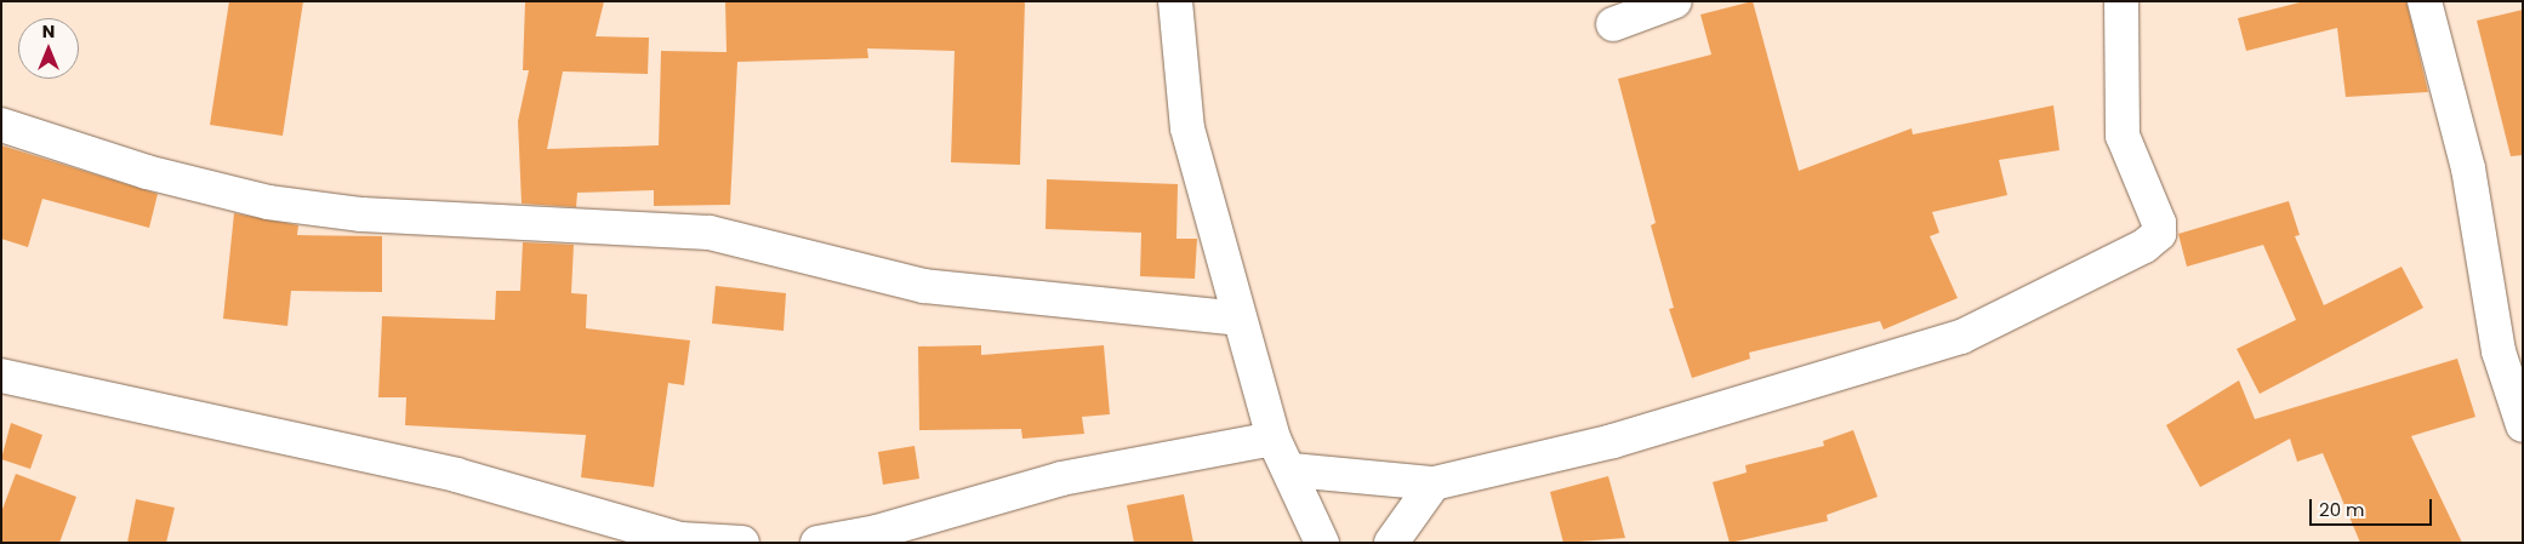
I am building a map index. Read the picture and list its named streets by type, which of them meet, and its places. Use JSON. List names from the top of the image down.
{
  "scale_bar": "20 m",
  "north": "top"
}
